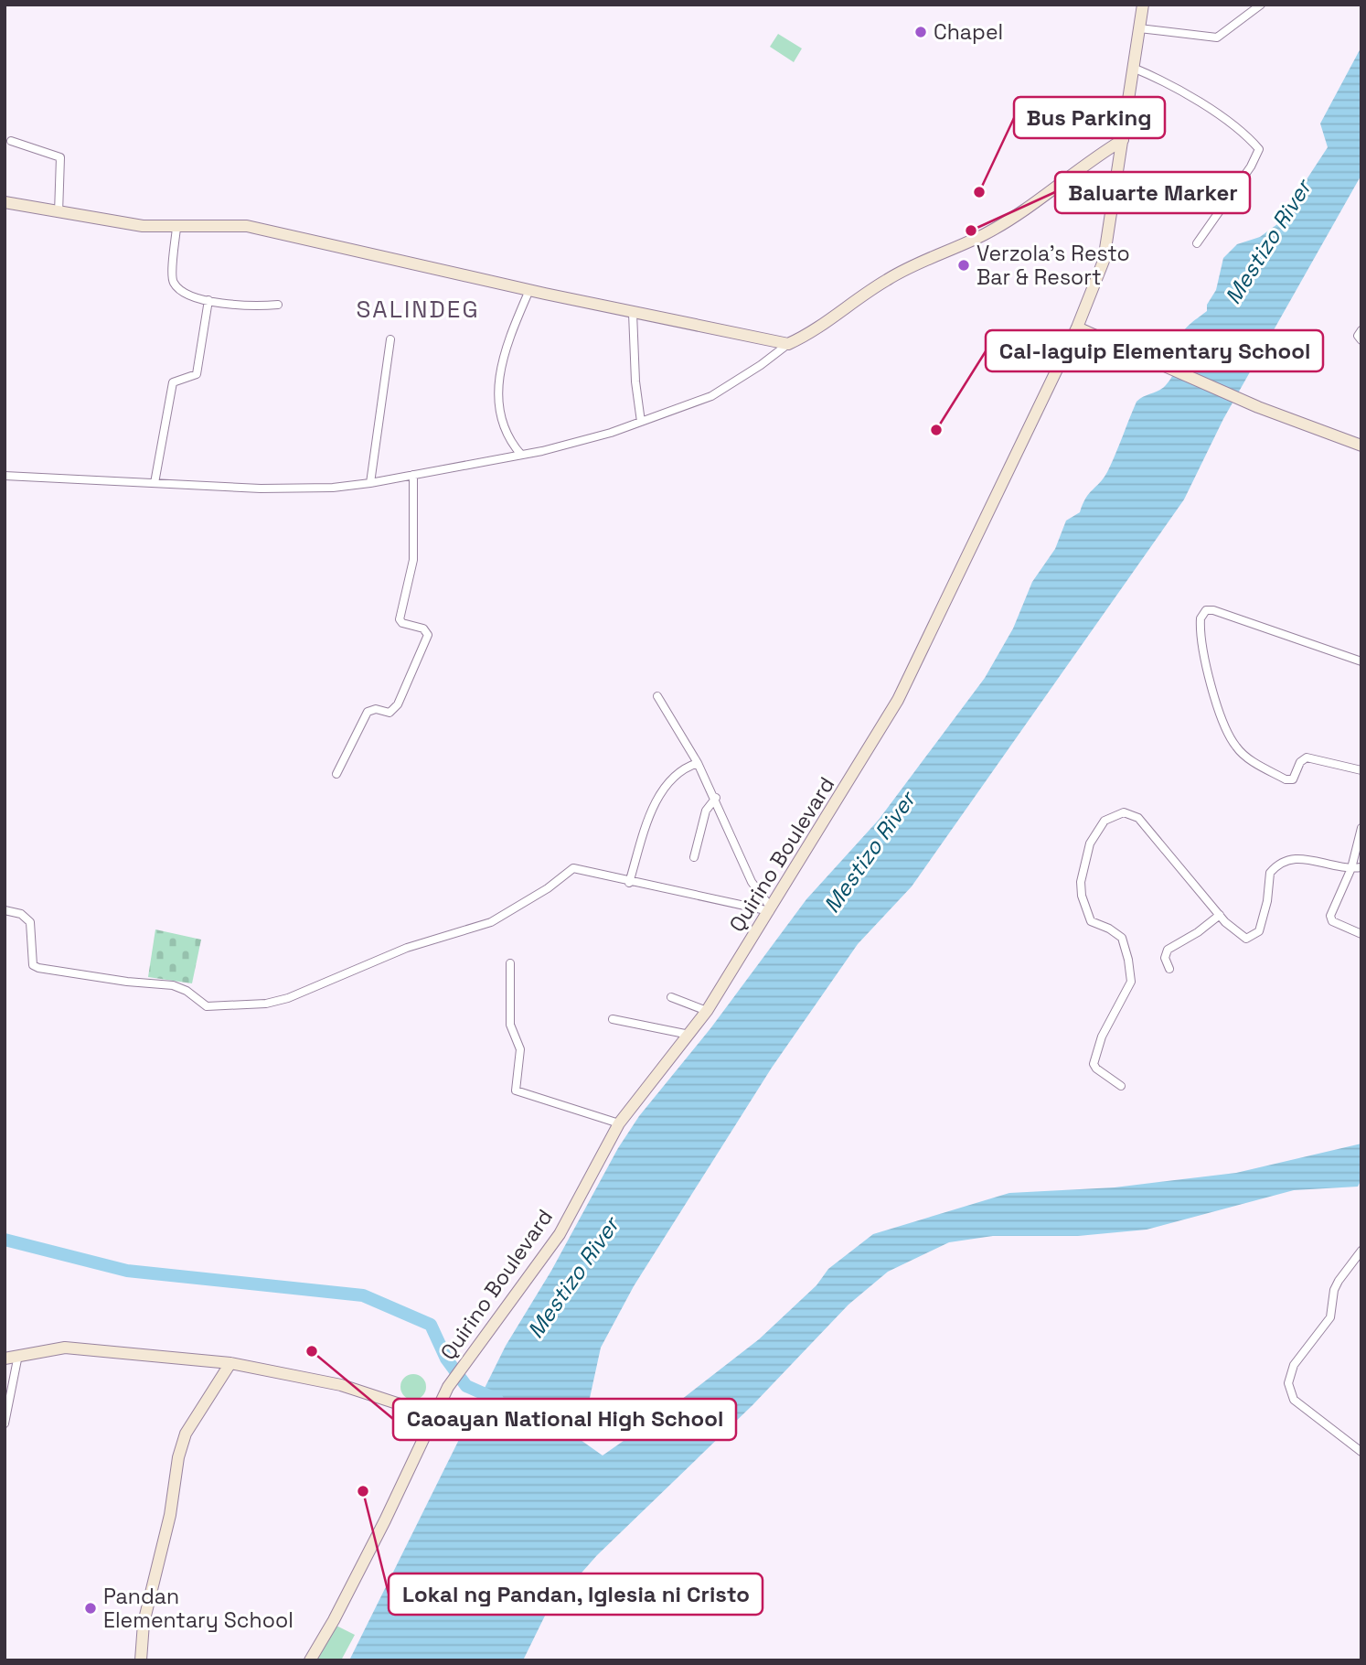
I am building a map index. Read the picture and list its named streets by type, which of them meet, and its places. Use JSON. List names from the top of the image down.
{
  "streets": {
    "street": ["Quirino Boulevard"]
  },
  "districts": ["SALINDEG"],
  "water": ["Mestizo River"],
  "places": [
    "Chapel",
    "Bus Parking",
    "Baluarte Marker",
    "Verzola's Resto Bar & Resort",
    "Cal-laguip Elementary School",
    "Caoayan National High School",
    "Lokal ng Pandan, Iglesia ni Cristo",
    "Pandan Elementary School"
  ]
}
